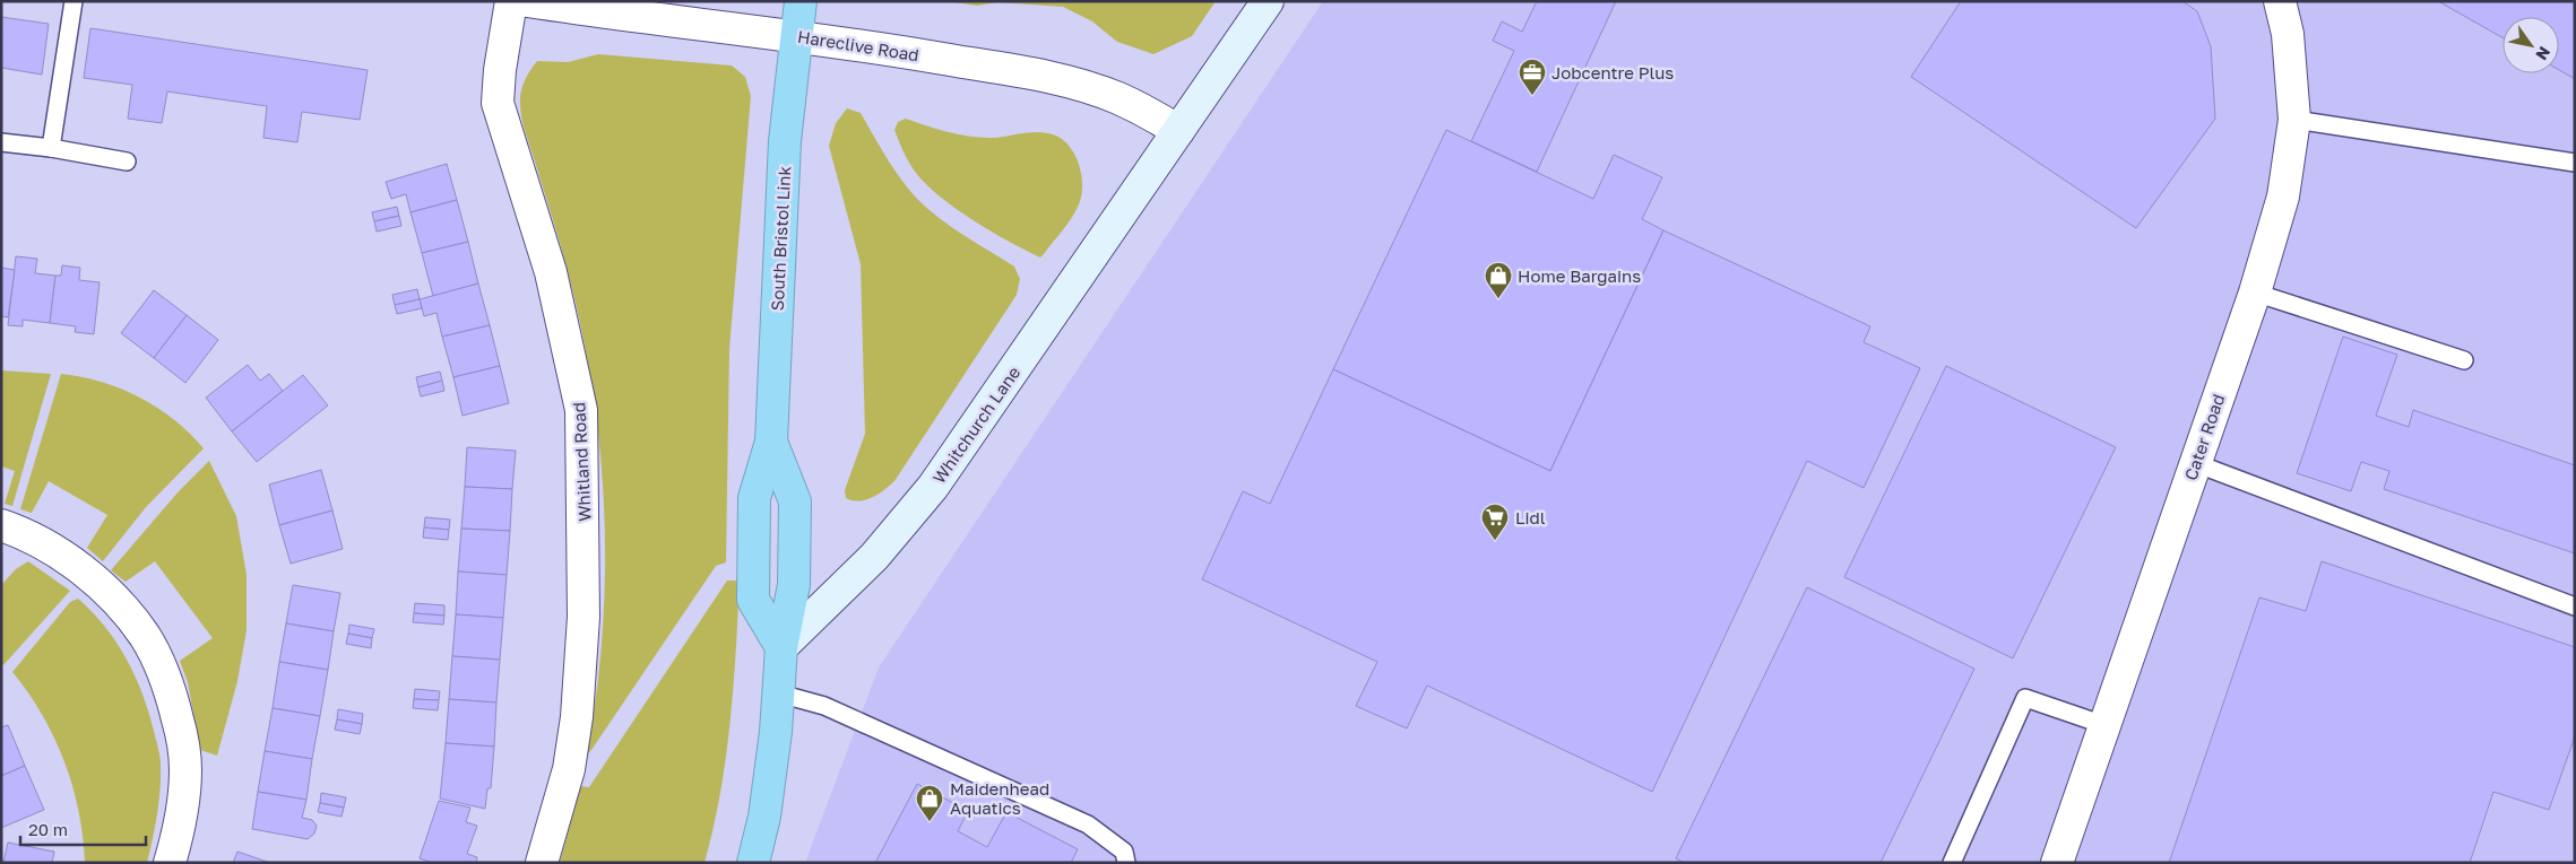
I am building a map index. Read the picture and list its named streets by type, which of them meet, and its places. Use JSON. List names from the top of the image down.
{
  "streets": {
    "highway": ["South Bristol Link"],
    "street": [
      "Hareclive Road",
      "Whitchurch Lane",
      "Cater Road",
      "Whitland Road"
    ]
  },
  "crossings": [
    ["Hareclive Road", "South Bristol Link"],
    ["Hareclive Road", "Whitchurch Lane"],
    ["South Bristol Link", "Whitchurch Lane"]
  ],
  "places": {
    "office": ["Jobcentre Plus"],
    "shop": ["Home Bargains", "Maidenhead Aquatics"],
    "supermarket": ["Lidl"]
  },
  "scale_bar": "20 m",
  "north": "bottom right"
}
